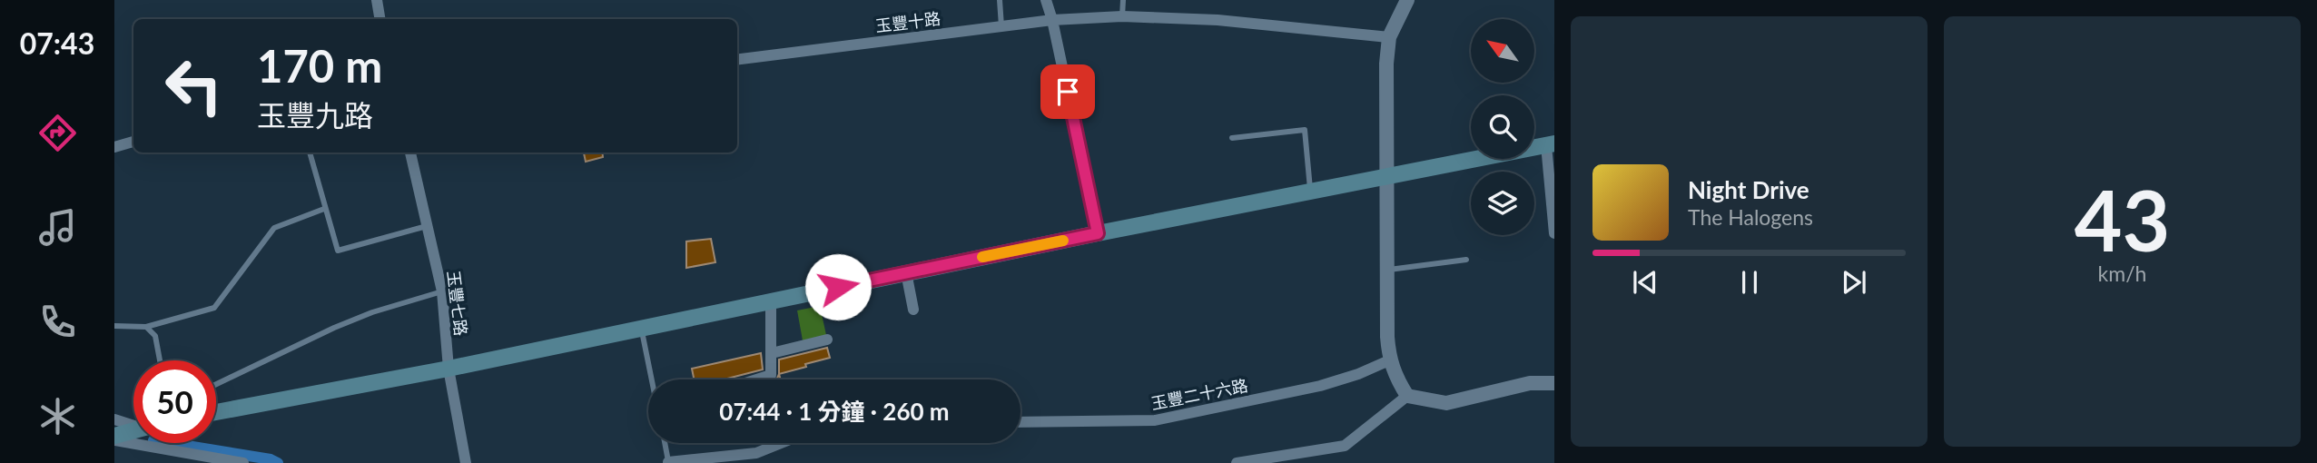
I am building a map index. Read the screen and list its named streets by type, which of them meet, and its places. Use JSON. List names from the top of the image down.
{
  "streets": {
    "street": ["玉豐十路", "玉豐七路", "玉豐二十六路"]
  },
  "north": "top left",
  "page": {
    "tabs": "07:43",
    "tile": ["43", "km/h"],
    "turn": ["170 m", "玉豐九路"],
    "song": ["Night Drive", "The Halogens"],
    "limit": "50",
    "trip": "07:44 · 1 分鐘 · 260 m"
  }
}
